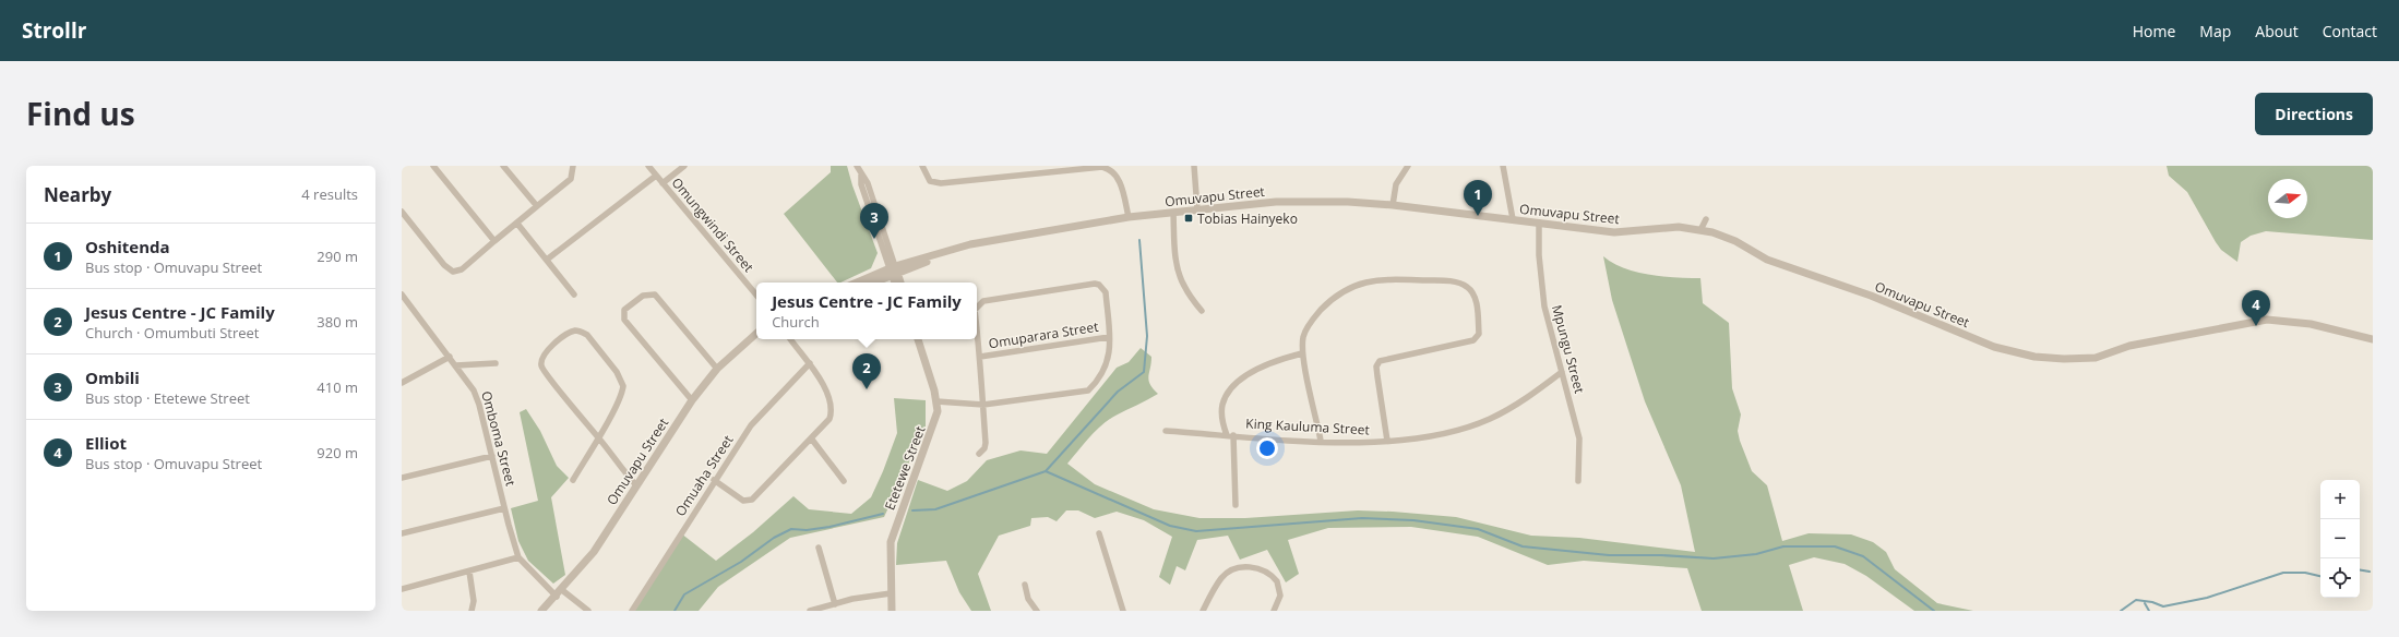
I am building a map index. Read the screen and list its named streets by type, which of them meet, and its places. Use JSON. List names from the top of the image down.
{
  "streets": {
    "street": [
      "Omuvapu Street",
      "Omungwindi Street",
      "Omuparara Street",
      "Mpungu Street",
      "King Kauluma Street",
      "Omboma Street",
      "Etetewe Street",
      "Omuaha Street"
    ]
  },
  "crossings": [
    ["Omuvapu Street", "Mpungu Street"],
    ["Omuvapu Street", "Omboma Street"],
    ["Mpungu Street", "King Kauluma Street"]
  ],
  "places": {
    "transit": ["Tobias Hainyeko"]
  },
  "north": "right",
  "page": {
    "header": "Strollr",
    "nav": [
      "Home",
      "Map",
      "About",
      "Contact"
    ],
    "title": "Find us",
    "buttons": "Directions",
    "heading": ["Nearby", "4 results"],
    "pins": [
      "1",
      "3",
      "4",
      "2"
    ],
    "list": [
      {
        "mark": "1",
        "name": "Oshitenda",
        "note": "Bus stop · Omuvapu Street",
        "value": "290 m"
      },
      {
        "mark": "2",
        "name": "Jesus Centre - JC Family",
        "note": "Church · Omumbuti Street",
        "value": "380 m"
      },
      {
        "mark": "3",
        "name": "Ombili",
        "note": "Bus stop · Etetewe Street",
        "value": "410 m"
      },
      {
        "mark": "4",
        "name": "Elliot",
        "note": "Bus stop · Omuvapu Street",
        "value": "920 m"
      }
    ],
    "popup": ["Jesus Centre - JC Family", "Church"],
    "map_buttons": ["+", "−"]
  }
}
